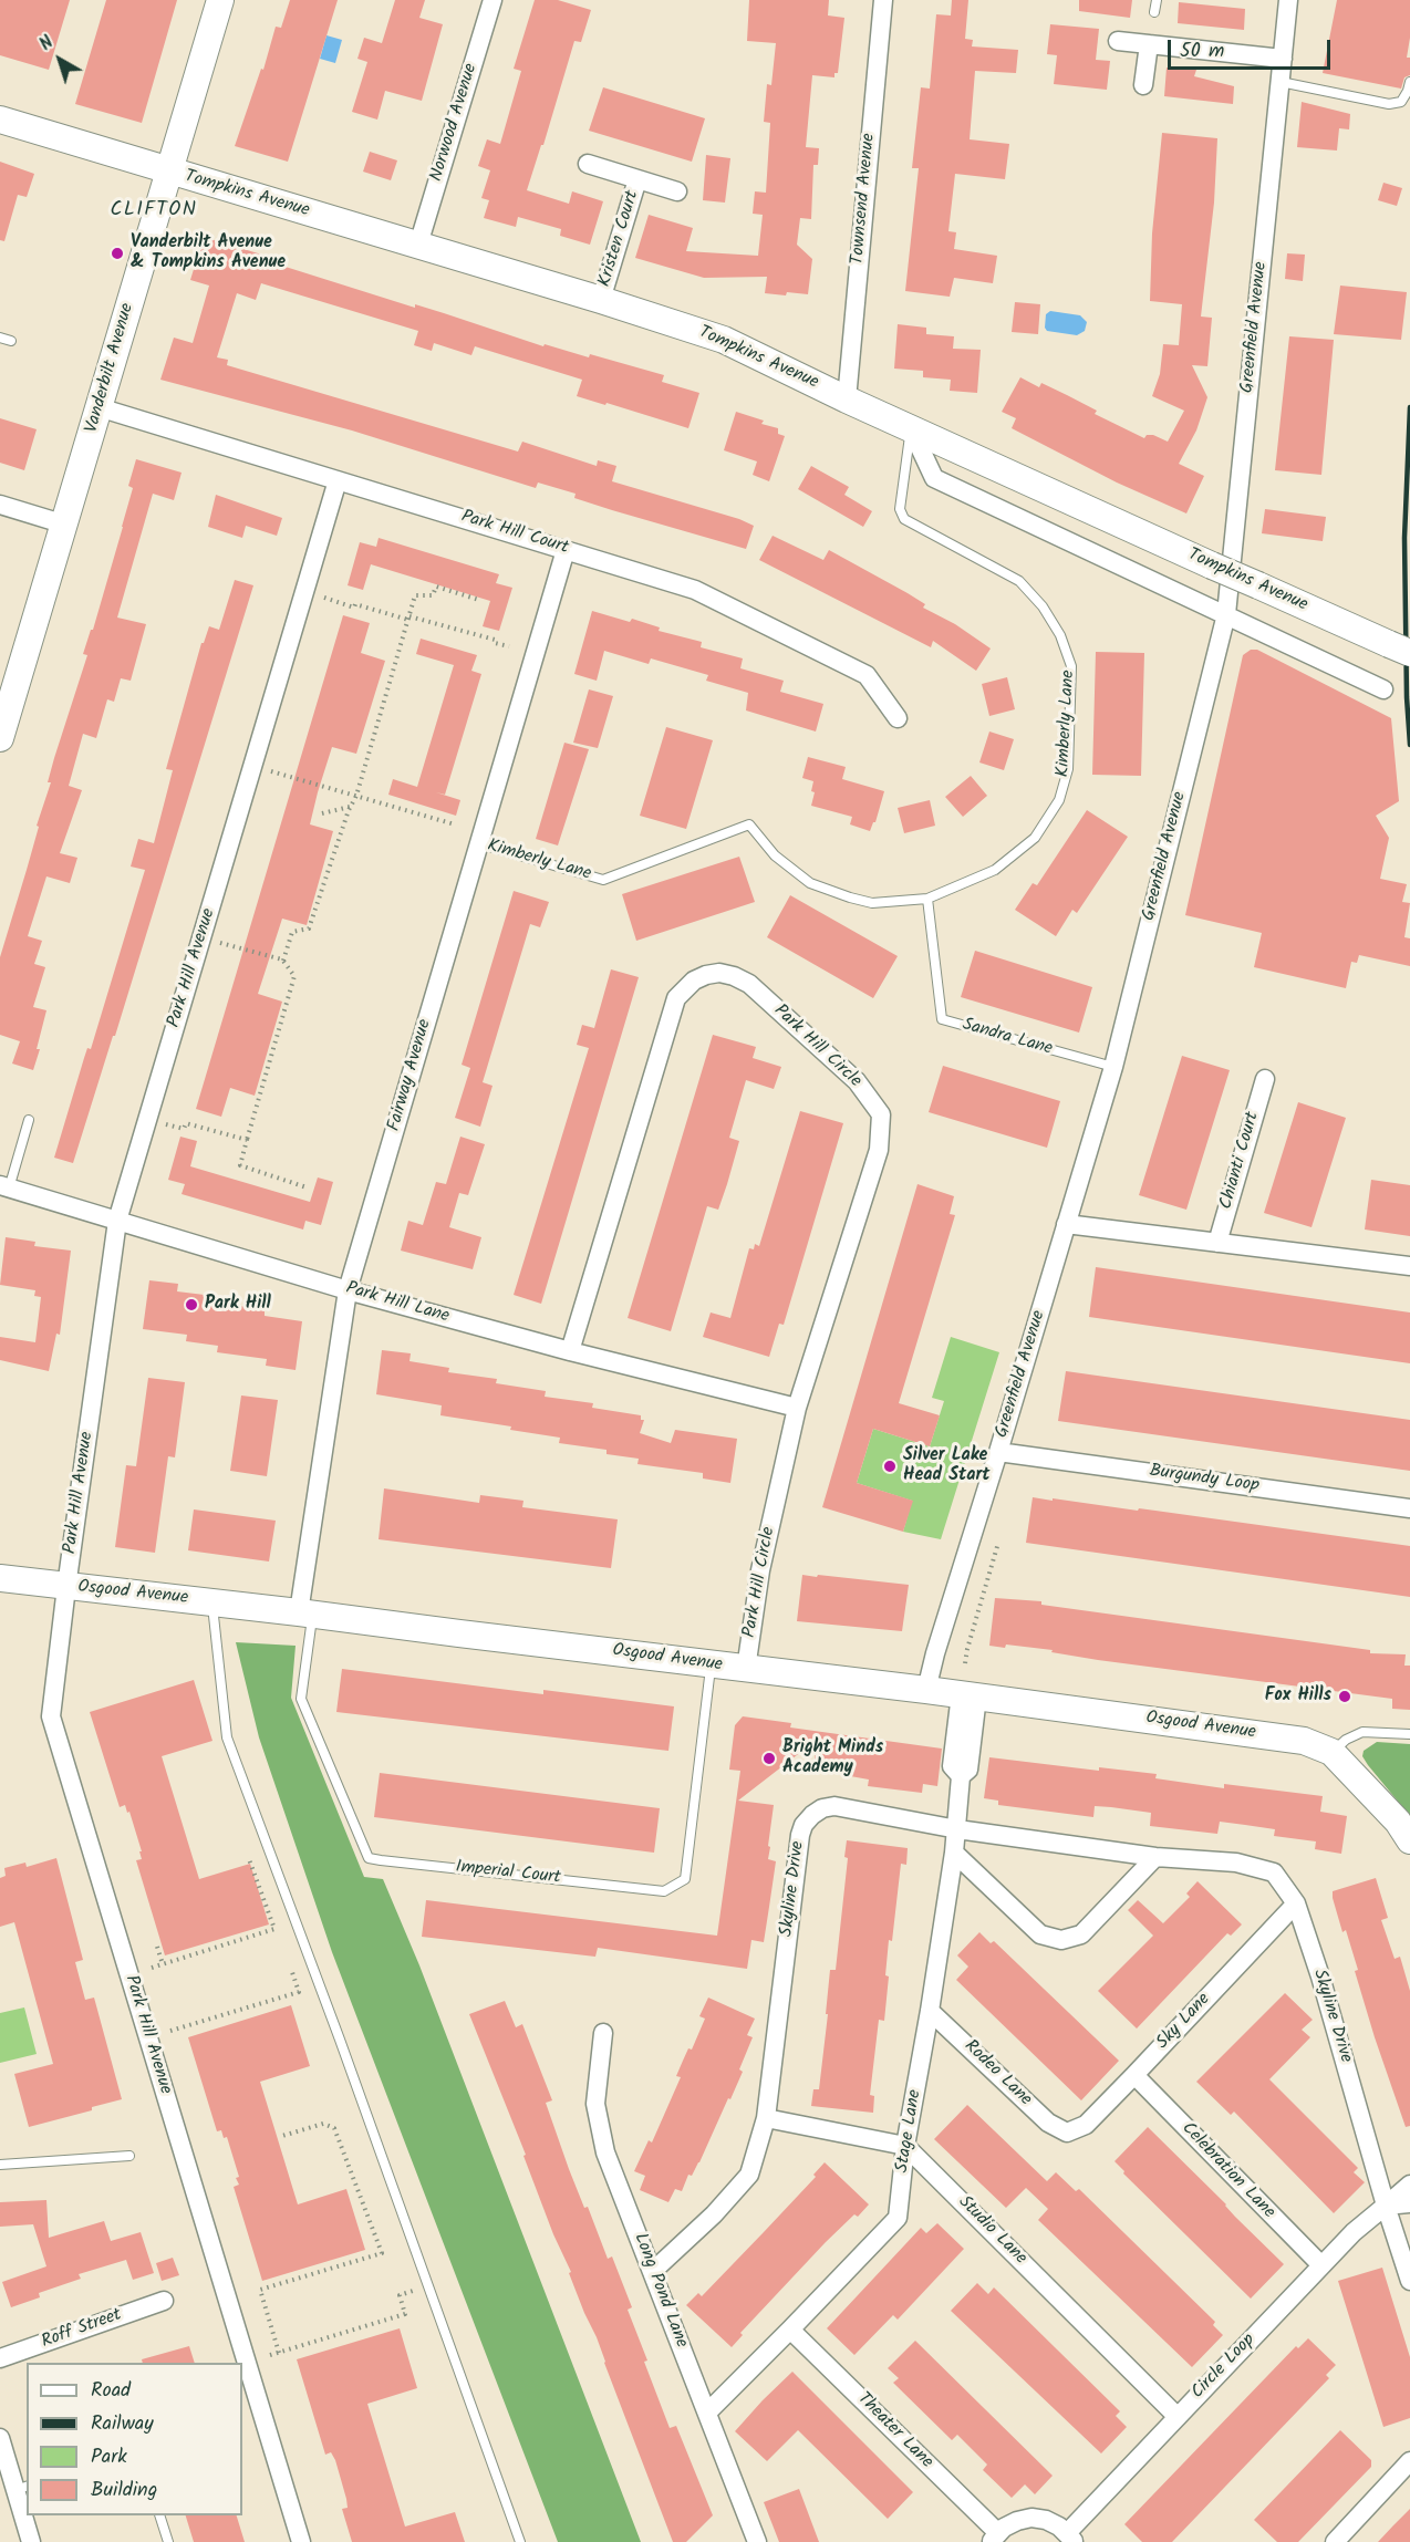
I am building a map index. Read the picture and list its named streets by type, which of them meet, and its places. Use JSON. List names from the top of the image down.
{
  "streets": {
    "street": [
      "Norwood Avenue",
      "Tompkins Avenue",
      "Townsend Avenue",
      "Kristen Court",
      "Greenfield Avenue",
      "Vanderbilt Avenue",
      "Park Hill Court",
      "Park Hill Avenue",
      "Park Hill Circle",
      "Fairway Avenue",
      "Chianti Court",
      "Park Hill Lane",
      "Burgundy Loop",
      "Osgood Avenue",
      "Skyline Drive",
      "Sky Lane",
      "Rodeo Lane",
      "Stage Lane",
      "Celebration Lane",
      "Studio Lane",
      "Long Pond Lane",
      "Roff Street",
      "Circle Loop",
      "Theater Lane"
    ],
    "lane": ["Kimberly Lane", "Sandra Lane", "Imperial Court"]
  },
  "crossings": [
    ["Norwood Avenue", "Tompkins Avenue"],
    ["Tompkins Avenue", "Townsend Avenue"],
    ["Tompkins Avenue", "Kristen Court"],
    ["Tompkins Avenue", "Vanderbilt Avenue"],
    ["Tompkins Avenue", "Kimberly Lane"],
    ["Greenfield Avenue", "Sandra Lane"],
    ["Greenfield Avenue", "Burgundy Loop"],
    ["Greenfield Avenue", "Osgood Avenue"],
    ["Vanderbilt Avenue", "Park Hill Court"],
    ["Park Hill Court", "Park Hill Avenue"],
    ["Park Hill Court", "Fairway Avenue"],
    ["Kimberly Lane", "Sandra Lane"],
    ["Kimberly Lane", "Fairway Avenue"],
    ["Park Hill Avenue", "Park Hill Lane"],
    ["Park Hill Avenue", "Osgood Avenue"],
    ["Park Hill Circle", "Park Hill Lane"],
    ["Park Hill Circle", "Osgood Avenue"],
    ["Fairway Avenue", "Park Hill Lane"],
    ["Fairway Avenue", "Osgood Avenue"],
    ["Fairway Avenue", "Imperial Court"],
    ["Osgood Avenue", "Imperial Court"],
    ["Osgood Avenue", "Stage Lane"],
    ["Skyline Drive", "Sky Lane"],
    ["Skyline Drive", "Stage Lane"],
    ["Skyline Drive", "Long Pond Lane"],
    ["Skyline Drive", "Circle Loop"],
    ["Sky Lane", "Rodeo Lane"],
    ["Sky Lane", "Celebration Lane"],
    ["Rodeo Lane", "Stage Lane"],
    ["Stage Lane", "Studio Lane"],
    ["Stage Lane", "Long Pond Lane"],
    ["Stage Lane", "Theater Lane"],
    ["Celebration Lane", "Circle Loop"],
    ["Studio Lane", "Circle Loop"],
    ["Circle Loop", "Theater Lane"]
  ],
  "districts": ["CLIFTON"],
  "places": [
    "Vanderbilt Avenue & Tompkins Avenue",
    "Park Hill",
    "Silver Lake Head Start",
    "Fox Hills",
    "Bright Minds Academy"
  ],
  "legend": [
    "Road",
    "Railway",
    "Park",
    "Building"
  ],
  "scale_bar": "50 m",
  "north": "top left"
}
